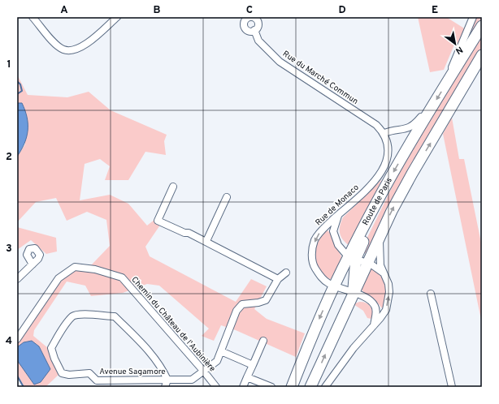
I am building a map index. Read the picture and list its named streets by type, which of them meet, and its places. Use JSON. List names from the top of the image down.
{
  "streets": {
    "main road": ["Route de Paris"],
    "street": [
      "Rue du Marché Commun",
      "Rue de Monaco",
      "Chemin du Château de l'Aubinière",
      "Avenue Sagamore"
    ]
  },
  "crossings": [
    ["Rue du Marché Commun", "Rue de Monaco"],
    ["Route de Paris", "Rue de Monaco"],
    ["Chemin du Château de l'Aubinière", "Avenue Sagamore"]
  ],
  "north": "bottom right",
  "grid": {
    "columns": [
      "A",
      "B",
      "C",
      "D",
      "E"
    ],
    "rows": [
      "1",
      "2",
      "3",
      "4"
    ]
  }
}
